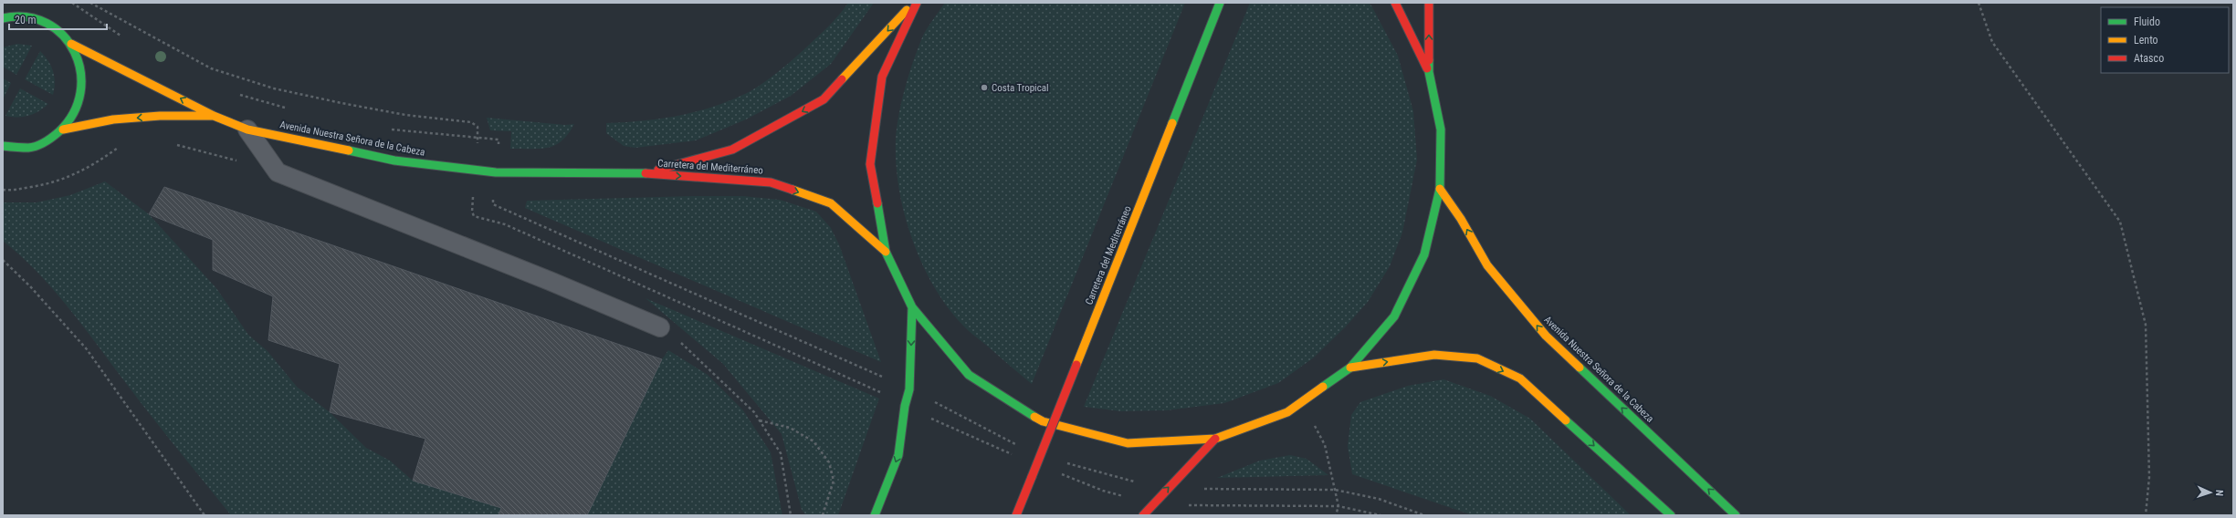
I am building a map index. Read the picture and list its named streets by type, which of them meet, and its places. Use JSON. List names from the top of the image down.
{
  "streets": {
    "main road": ["Avenida Nuestra Señora de la Cabeza", "Carretera del Mediterráneo"]
  },
  "crossings": [
    ["Avenida Nuestra Señora de la Cabeza", "Carretera del Mediterráneo"]
  ],
  "places": ["Costa Tropical"],
  "legend": ["Fluido", "Lento", "Atasco"],
  "scale_bar": "20 m",
  "north": "right"
}
